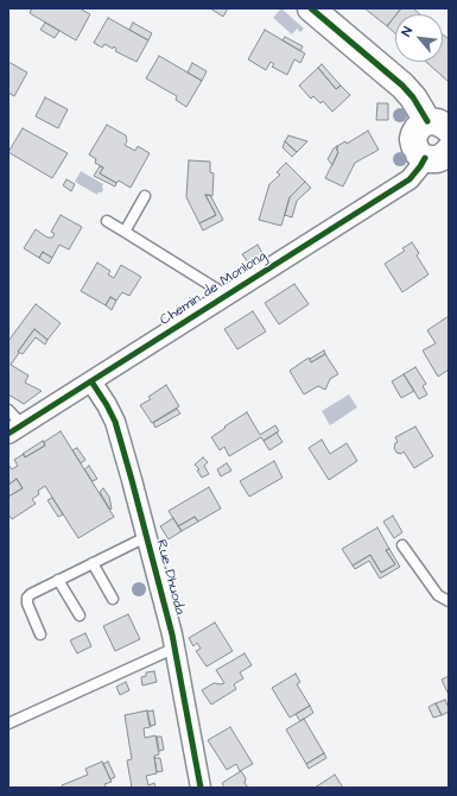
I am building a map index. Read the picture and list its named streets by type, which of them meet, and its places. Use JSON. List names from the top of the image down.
{
  "streets": {
    "street": ["Chemin de Monlong", "Rue Dhuoda"]
  },
  "crossings": [
    ["Chemin de Monlong", "Rue Dhuoda"]
  ],
  "north": "top left"
}
